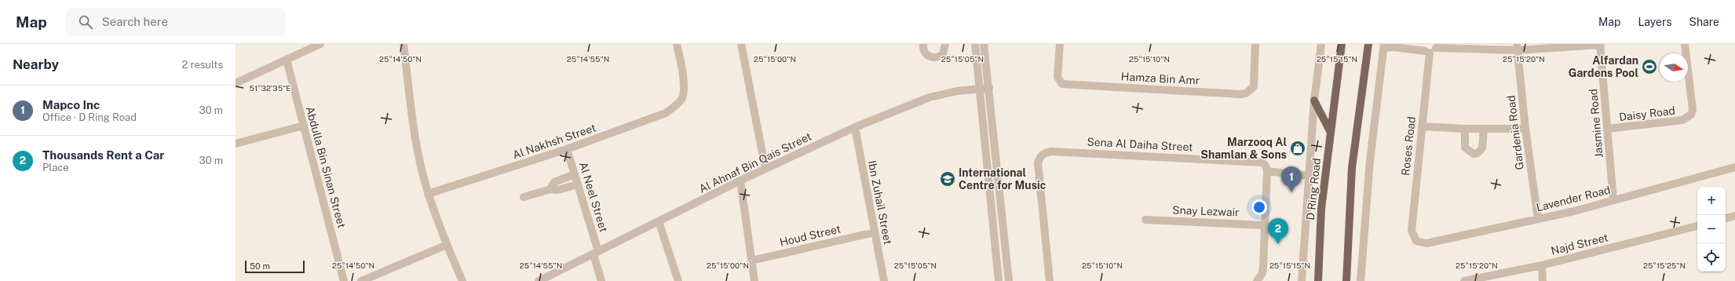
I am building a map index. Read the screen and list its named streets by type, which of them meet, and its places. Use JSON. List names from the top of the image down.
{
  "streets": {
    "main road": ["D Ring Road"],
    "street": [
      "Hamza Bin Amr",
      "Daisy Road",
      "Jasmine Road",
      "Gardenia Road",
      "Al Nakhsh Street",
      "Sena Al Daiha Street",
      "Roses Road",
      "Al Ahnaf Bin Qais Street",
      "Abdulla Bin Sinan Street",
      "Al Neel Street",
      "Lavender Road",
      "Ibn Zuhail Street",
      "Snay Lezwair",
      "Houd Street",
      "Najd Street"
    ]
  },
  "crossings": [
    ["Daisy Road", "Jasmine Road"],
    ["Jasmine Road", "Lavender Road"],
    ["Gardenia Road", "Roses Road"],
    ["Gardenia Road", "Lavender Road"],
    ["Al Nakhsh Street", "Al Neel Street"],
    ["Roses Road", "Lavender Road"],
    ["Al Ahnaf Bin Qais Street", "Al Neel Street"],
    ["Al Ahnaf Bin Qais Street", "Ibn Zuhail Street"],
    ["Ibn Zuhail Street", "Houd Street"]
  ],
  "places": {
    "sports": ["Alfardan Gardens Pool"],
    "shop": ["Marzooq Al Shamlan & Sons"],
    "school or university": ["International Centre for Music"]
  },
  "scale_bar": "50 m",
  "north": "right",
  "page": {
    "header": "Map",
    "search": "Search here",
    "nav": ["Map", "Layers", "Share"],
    "heading": ["Nearby", "2 results"],
    "list": [
      {
        "mark": "1",
        "name": "Mapco Inc",
        "note": "Office · D Ring Road",
        "value": "30 m"
      },
      {
        "mark": "2",
        "name": "Thousands Rent a Car",
        "note": "Place",
        "value": "30 m"
      }
    ],
    "pins": ["1", "2"],
    "map_buttons": ["+", "−"],
    "scale": "50 m"
  },
  "coordinates": [
    "25°14'50\"N",
    "25°14'55\"N",
    "25°15'00\"N",
    "25°15'05\"N",
    "25°15'10\"N",
    "25°15'15\"N",
    "25°15'20\"N",
    "51°32'35\"E",
    "25°15'25\"N"
  ]
}
